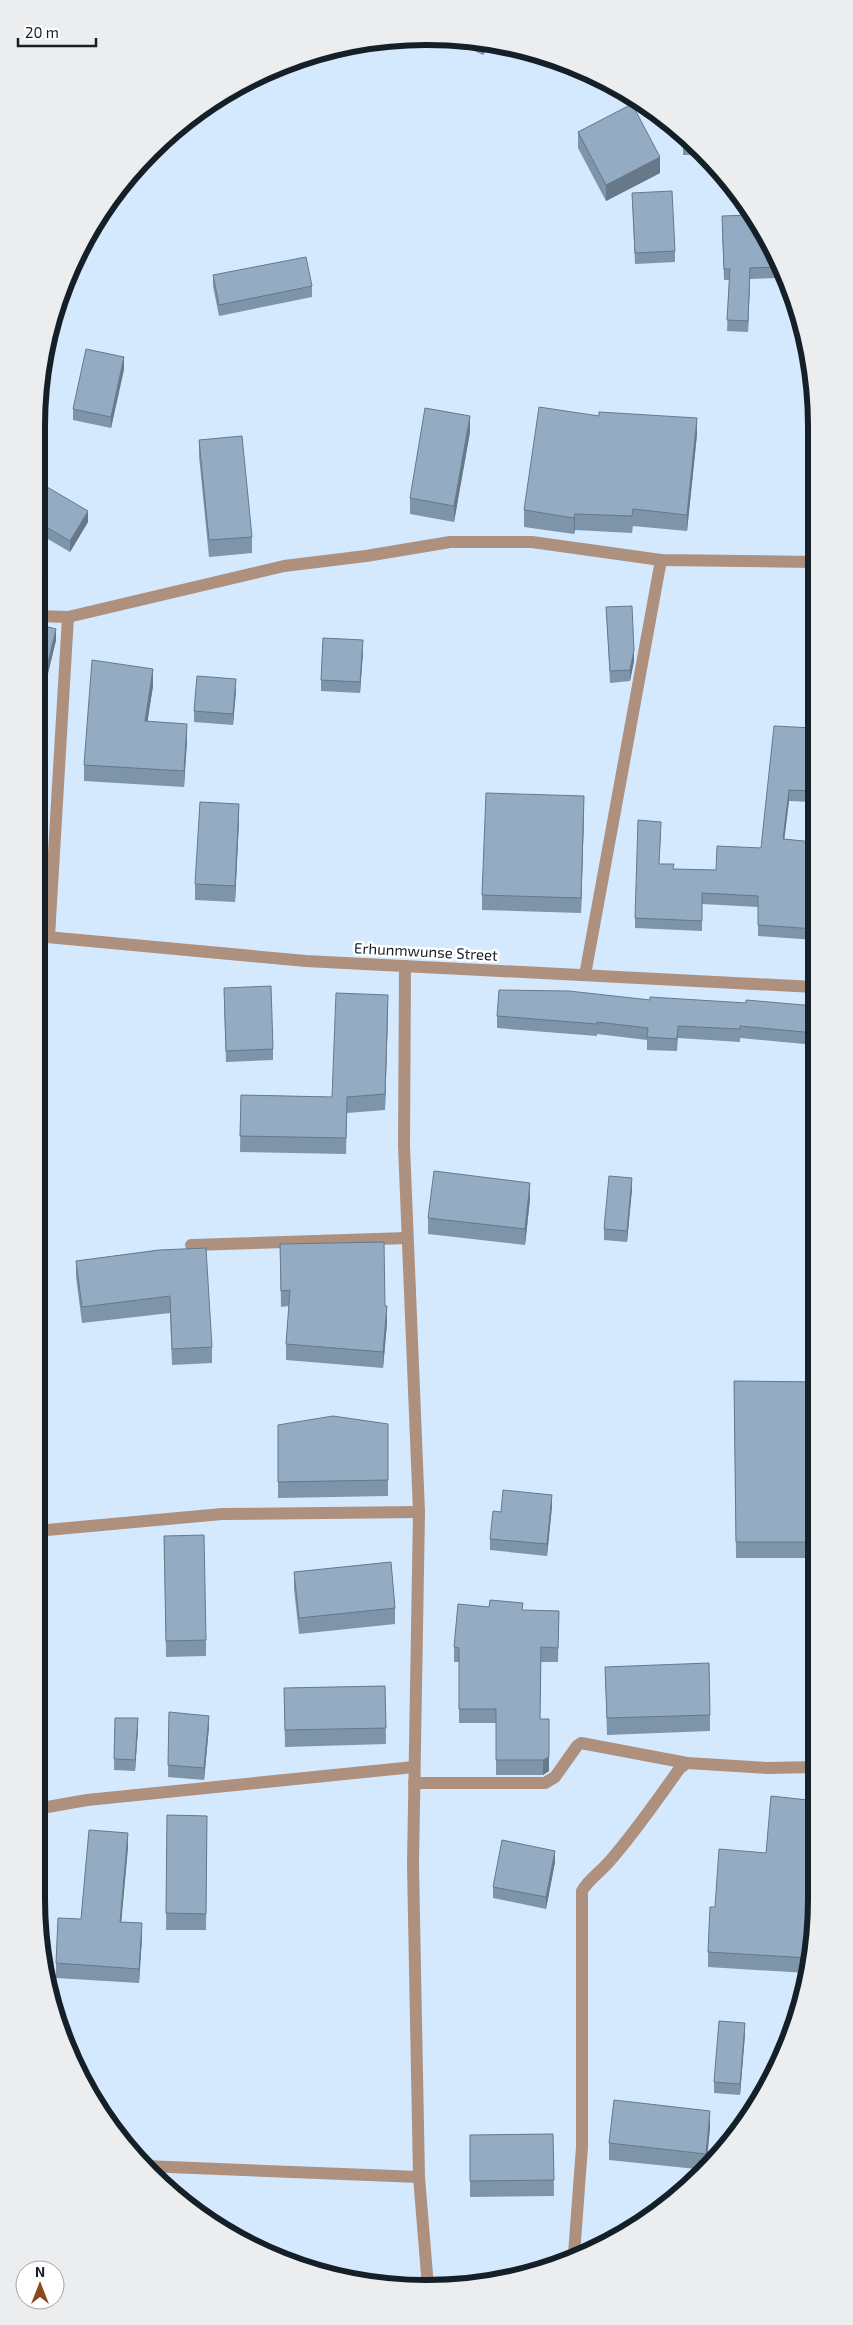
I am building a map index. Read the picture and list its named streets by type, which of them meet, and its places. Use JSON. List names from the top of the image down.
{
  "streets": {
    "street": ["Erhunmwunse Street"]
  },
  "scale_bar": "20 m",
  "north": "top"
}
